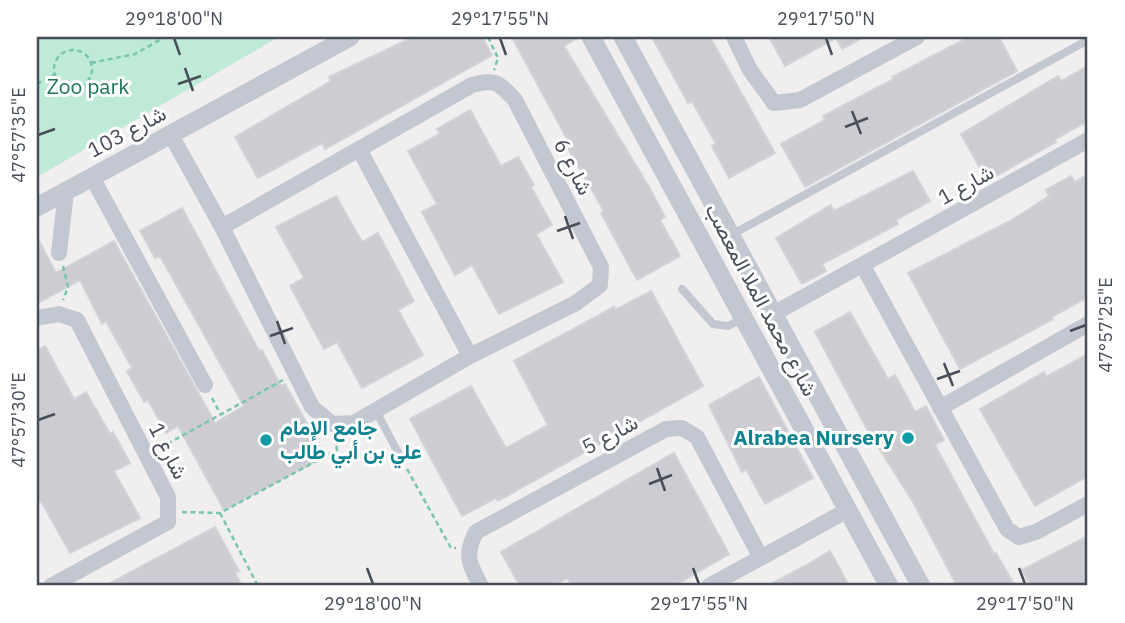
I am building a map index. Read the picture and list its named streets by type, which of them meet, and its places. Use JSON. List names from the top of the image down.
{
  "streets": {
    "street": [
      "شارع 103",
      "شارع 6",
      "شارع 1",
      "شارع محمد الملا المعصب",
      "شارع 5"
    ]
  },
  "crossings": [
    ["شارع 1", "شارع محمد الملا المعصب"]
  ],
  "parks": ["Zoo park"],
  "places": ["Alrabea Nursery", "جامع الإمام علي بن أبي طالب"],
  "coordinates": [
    "29°18'00\"N",
    "29°17'55\"N",
    "29°17'50\"N",
    "47°57'35\"E",
    "47°57'25\"E",
    "47°57'30\"E"
  ]
}
